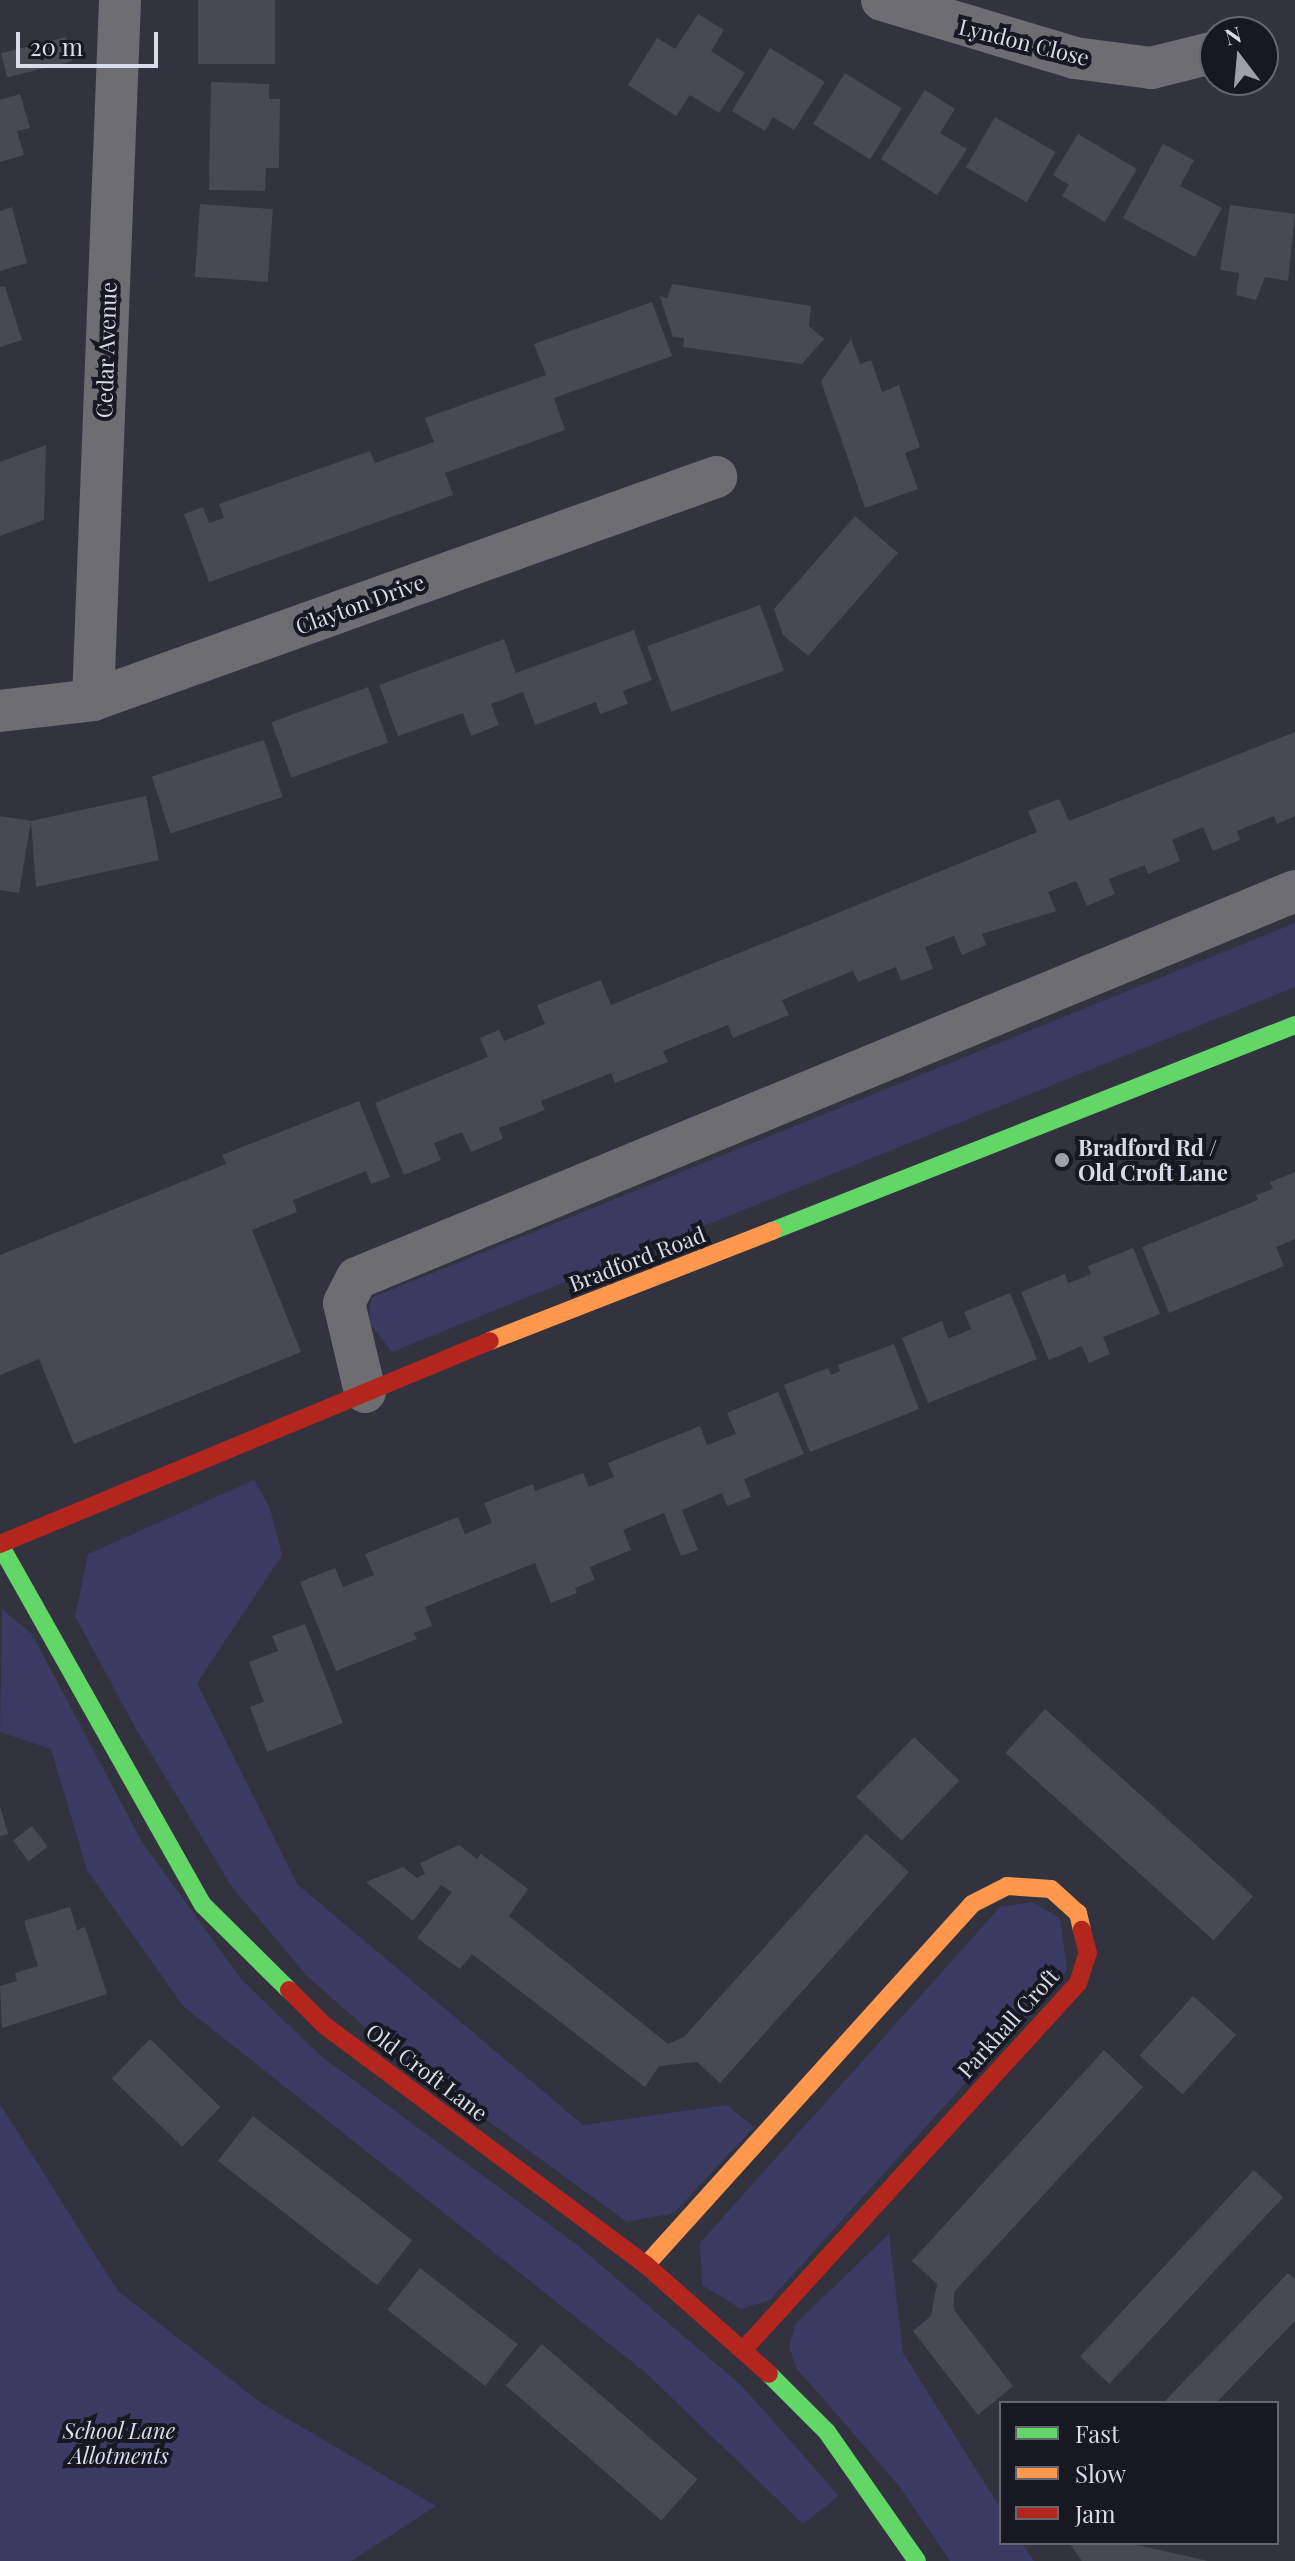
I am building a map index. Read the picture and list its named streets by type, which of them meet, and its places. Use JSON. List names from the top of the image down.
{
  "streets": {
    "street": [
      "Lyndon Close",
      "Cedar Avenue",
      "Clayton Drive",
      "Bradford Road",
      "Parkhall Croft",
      "Old Croft Lane"
    ]
  },
  "crossings": [
    ["Cedar Avenue", "Clayton Drive"],
    ["Bradford Road", "Old Croft Lane"],
    ["Parkhall Croft", "Old Croft Lane"]
  ],
  "parks": ["School Lane Allotments"],
  "places": ["Bradford Rd / Old Croft Lane"],
  "legend": ["Fast", "Slow", "Jam"],
  "scale_bar": "20 m",
  "north": "top"
}
